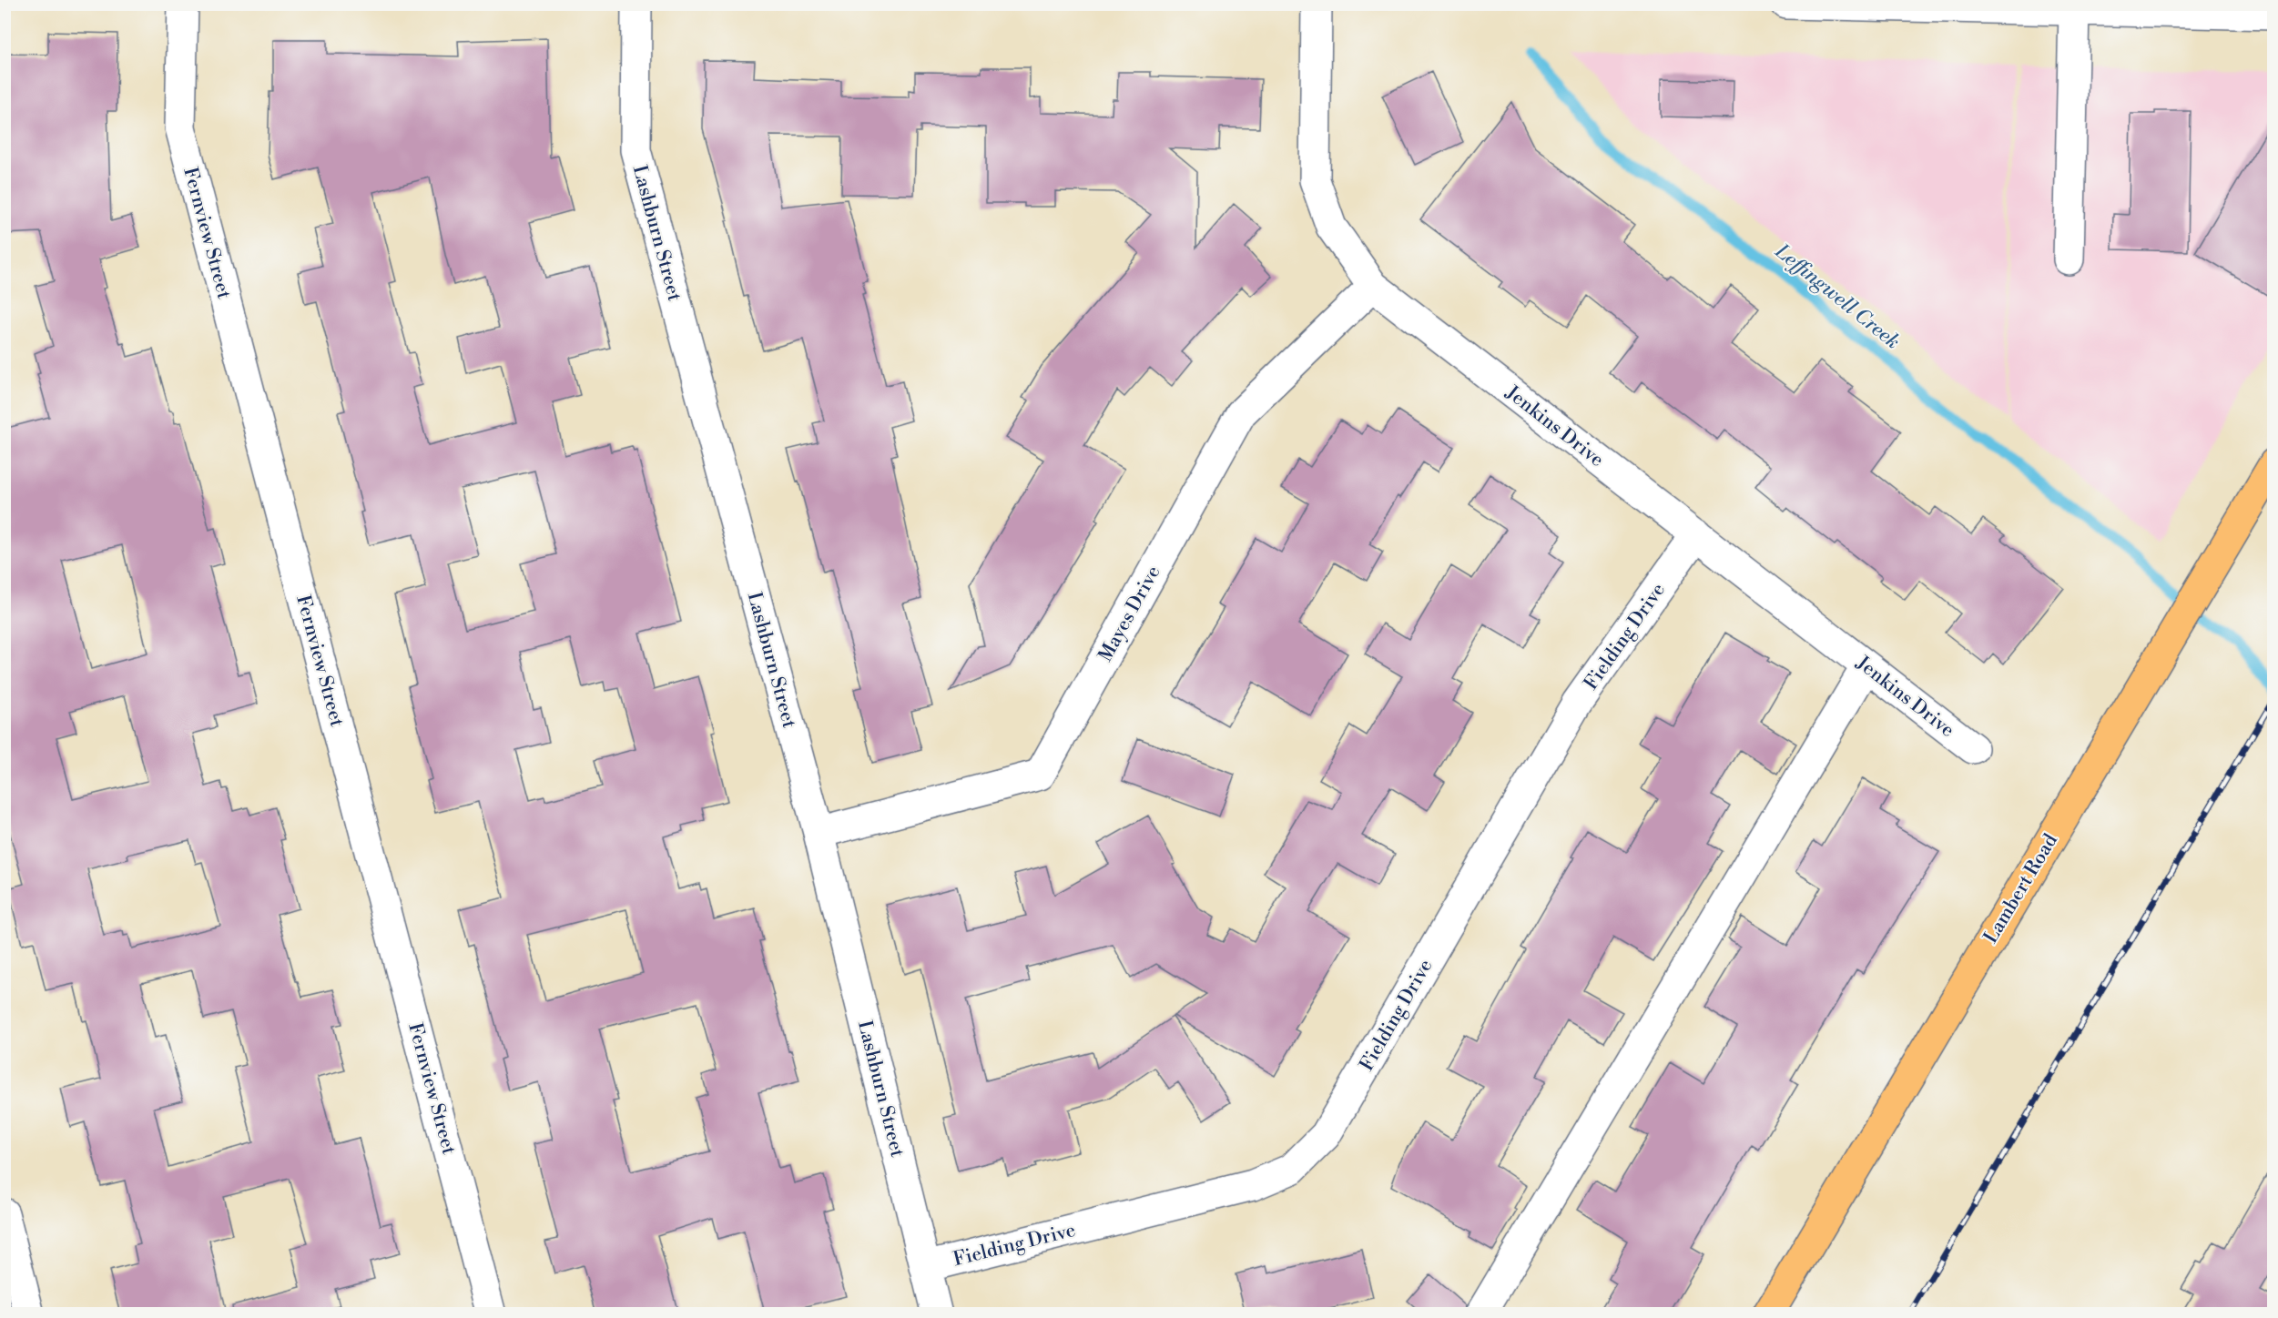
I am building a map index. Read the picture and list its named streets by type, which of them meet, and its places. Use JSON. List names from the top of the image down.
{
  "streets": {
    "main road": ["Lambert Road"],
    "street": [
      "Fernview Street",
      "Lashburn Street",
      "Jenkins Drive",
      "Mayes Drive",
      "Fielding Drive"
    ]
  },
  "crossings": [
    ["Lashburn Street", "Mayes Drive"],
    ["Lashburn Street", "Fielding Drive"],
    ["Jenkins Drive", "Mayes Drive"],
    ["Jenkins Drive", "Fielding Drive"]
  ],
  "water": ["Leffingwell Creek"]
}
